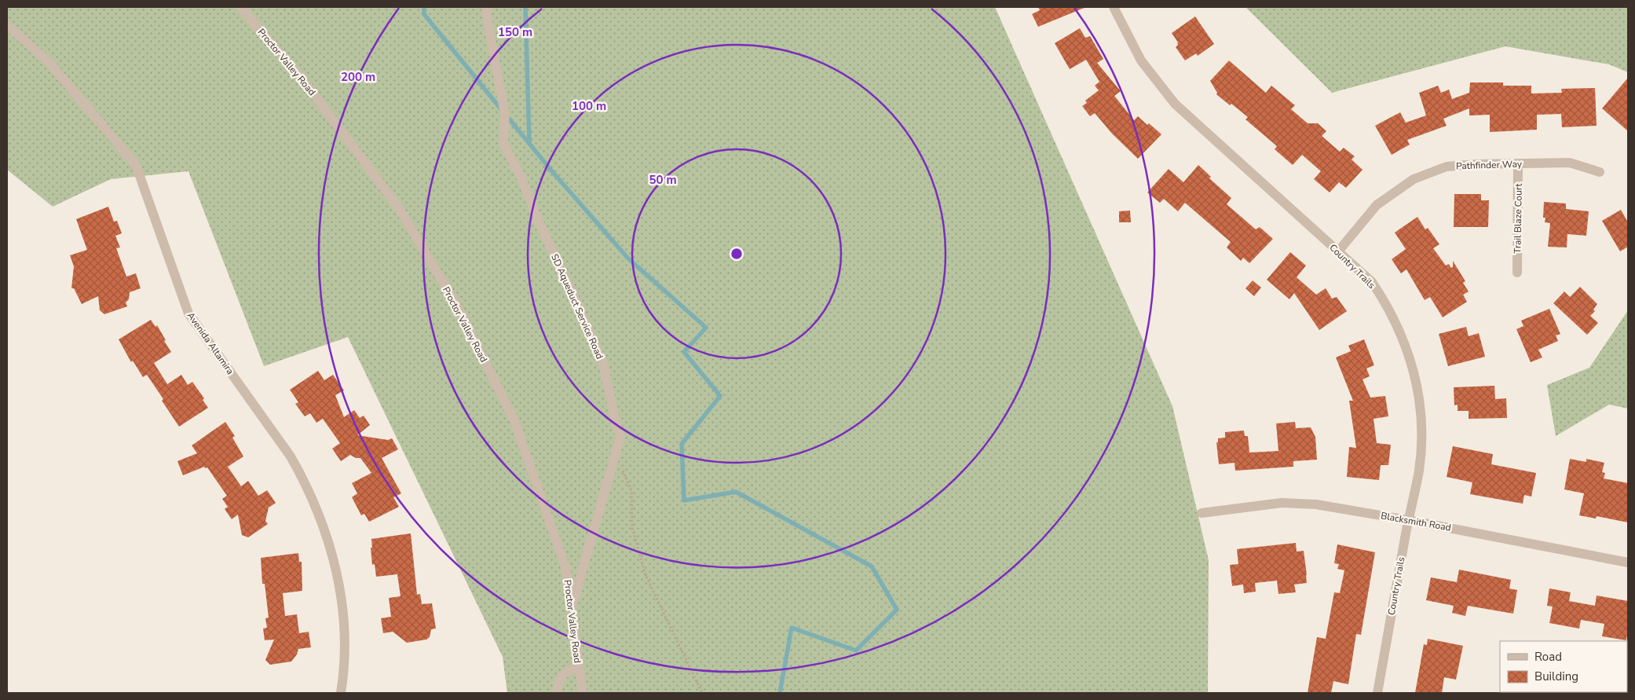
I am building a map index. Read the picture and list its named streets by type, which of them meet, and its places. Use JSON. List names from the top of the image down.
{
  "streets": {
    "street": [
      "Proctor Valley Road",
      "Pathfinder Way",
      "Trail Blaze Court",
      "Country Trails",
      "SD Aqueduct Service Road",
      "Avenida Altamira",
      "Blacksmith Road"
    ]
  },
  "crossings": [
    ["Proctor Valley Road", "SD Aqueduct Service Road"],
    ["Pathfinder Way", "Trail Blaze Court"],
    ["Pathfinder Way", "Country Trails"],
    ["Country Trails", "Blacksmith Road"]
  ],
  "legend": ["Road", "Building"],
  "rings": [
    "150 m",
    "200 m",
    "100 m",
    "50 m"
  ]
}
